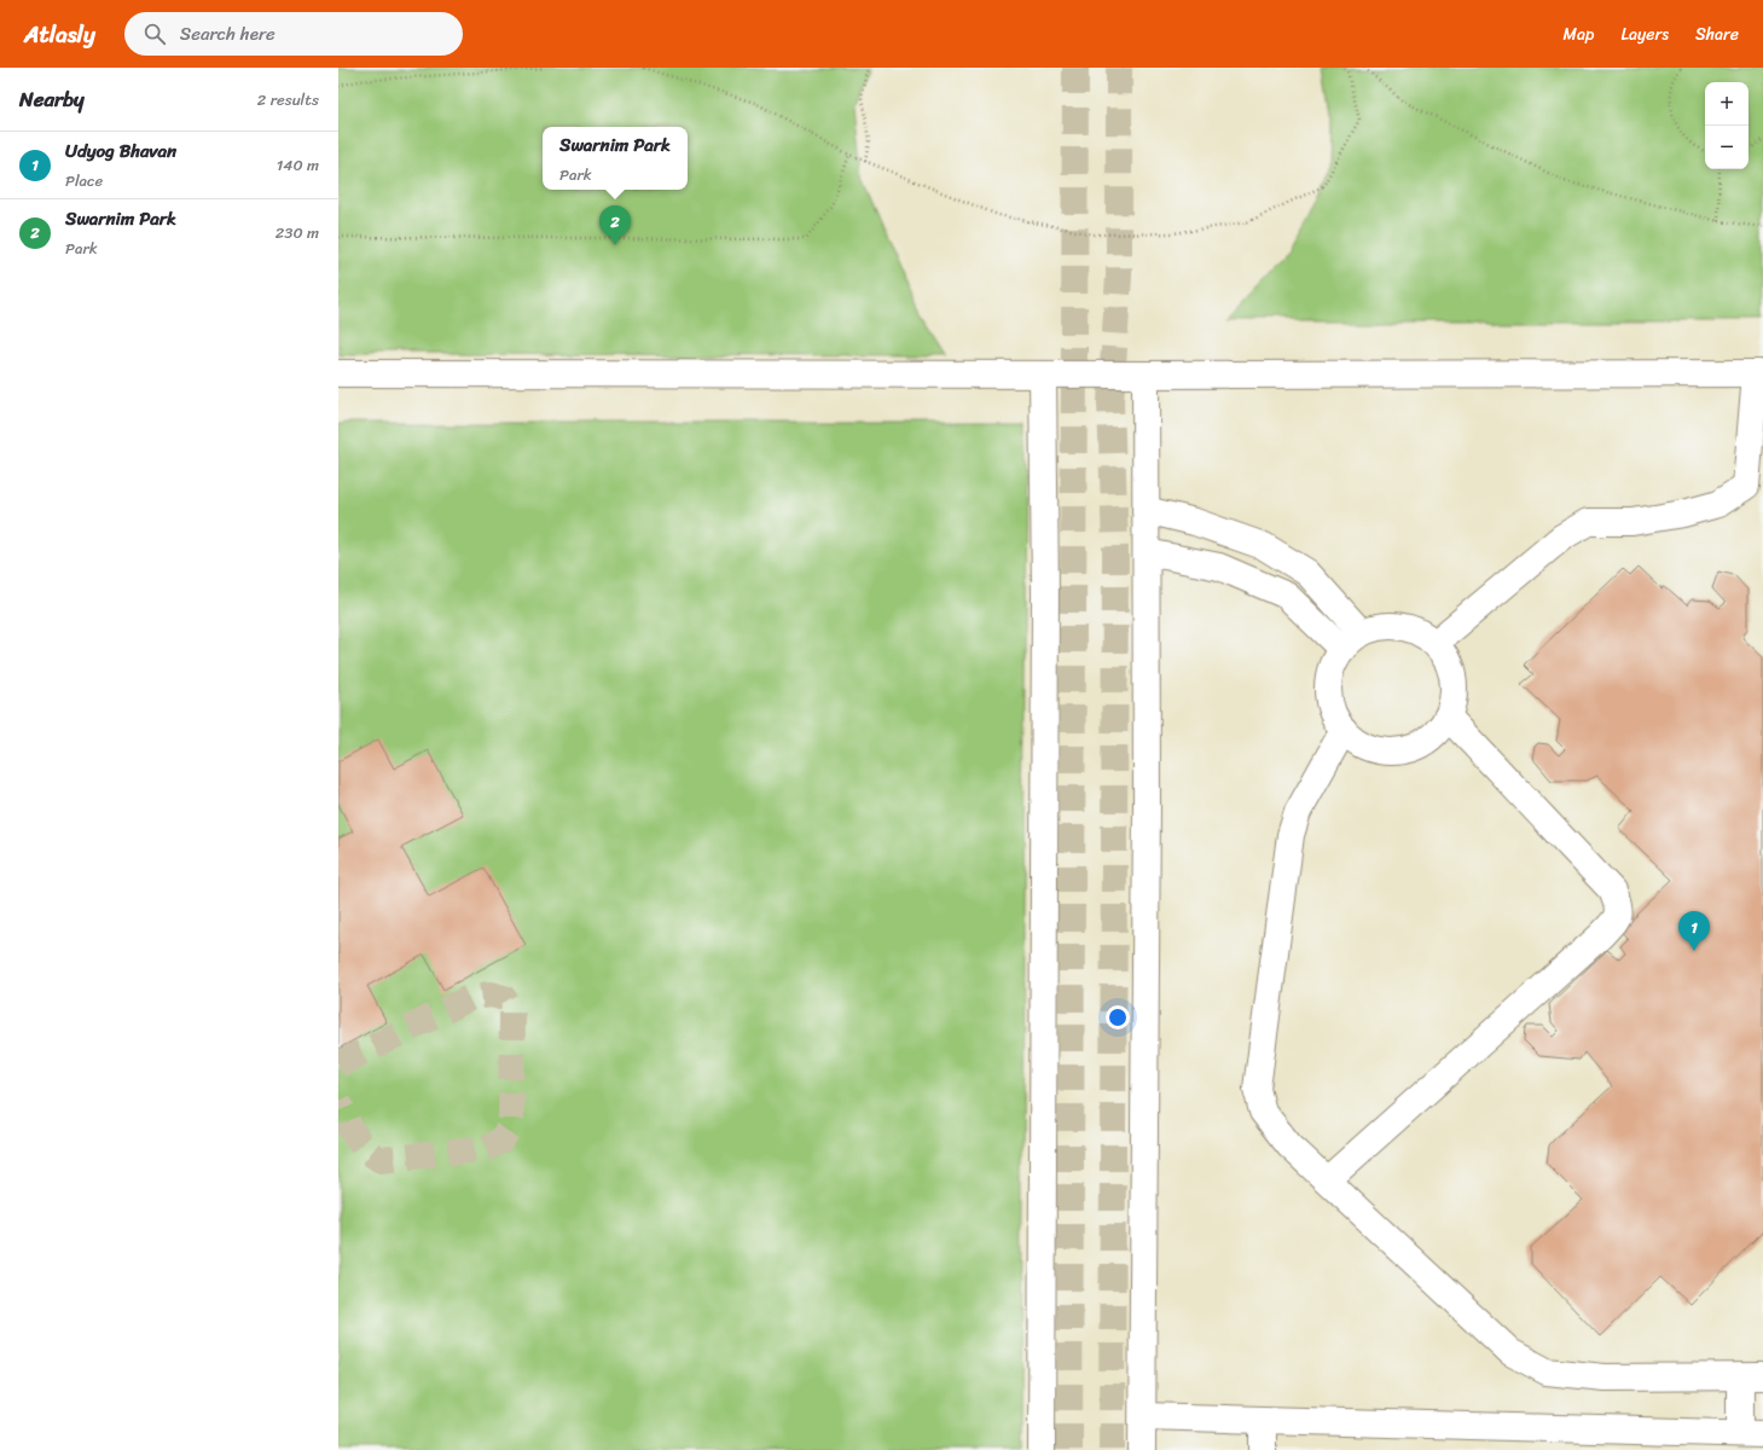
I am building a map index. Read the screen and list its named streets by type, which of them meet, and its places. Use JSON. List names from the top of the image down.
{
  "page": {
    "header": "Atlasly",
    "search": "Search here",
    "nav": ["Map", "Layers", "Share"],
    "heading": ["Nearby", "2 results"],
    "map_buttons": ["+", "−"],
    "popup": ["Swarnim Park", "Park"],
    "list": [
      {
        "mark": "1",
        "name": "Udyog Bhavan",
        "note": "Place",
        "value": "140 m"
      },
      {
        "mark": "2",
        "name": "Swarnim Park",
        "note": "Park",
        "value": "230 m"
      }
    ],
    "pins": ["2", "1"]
  }
}
